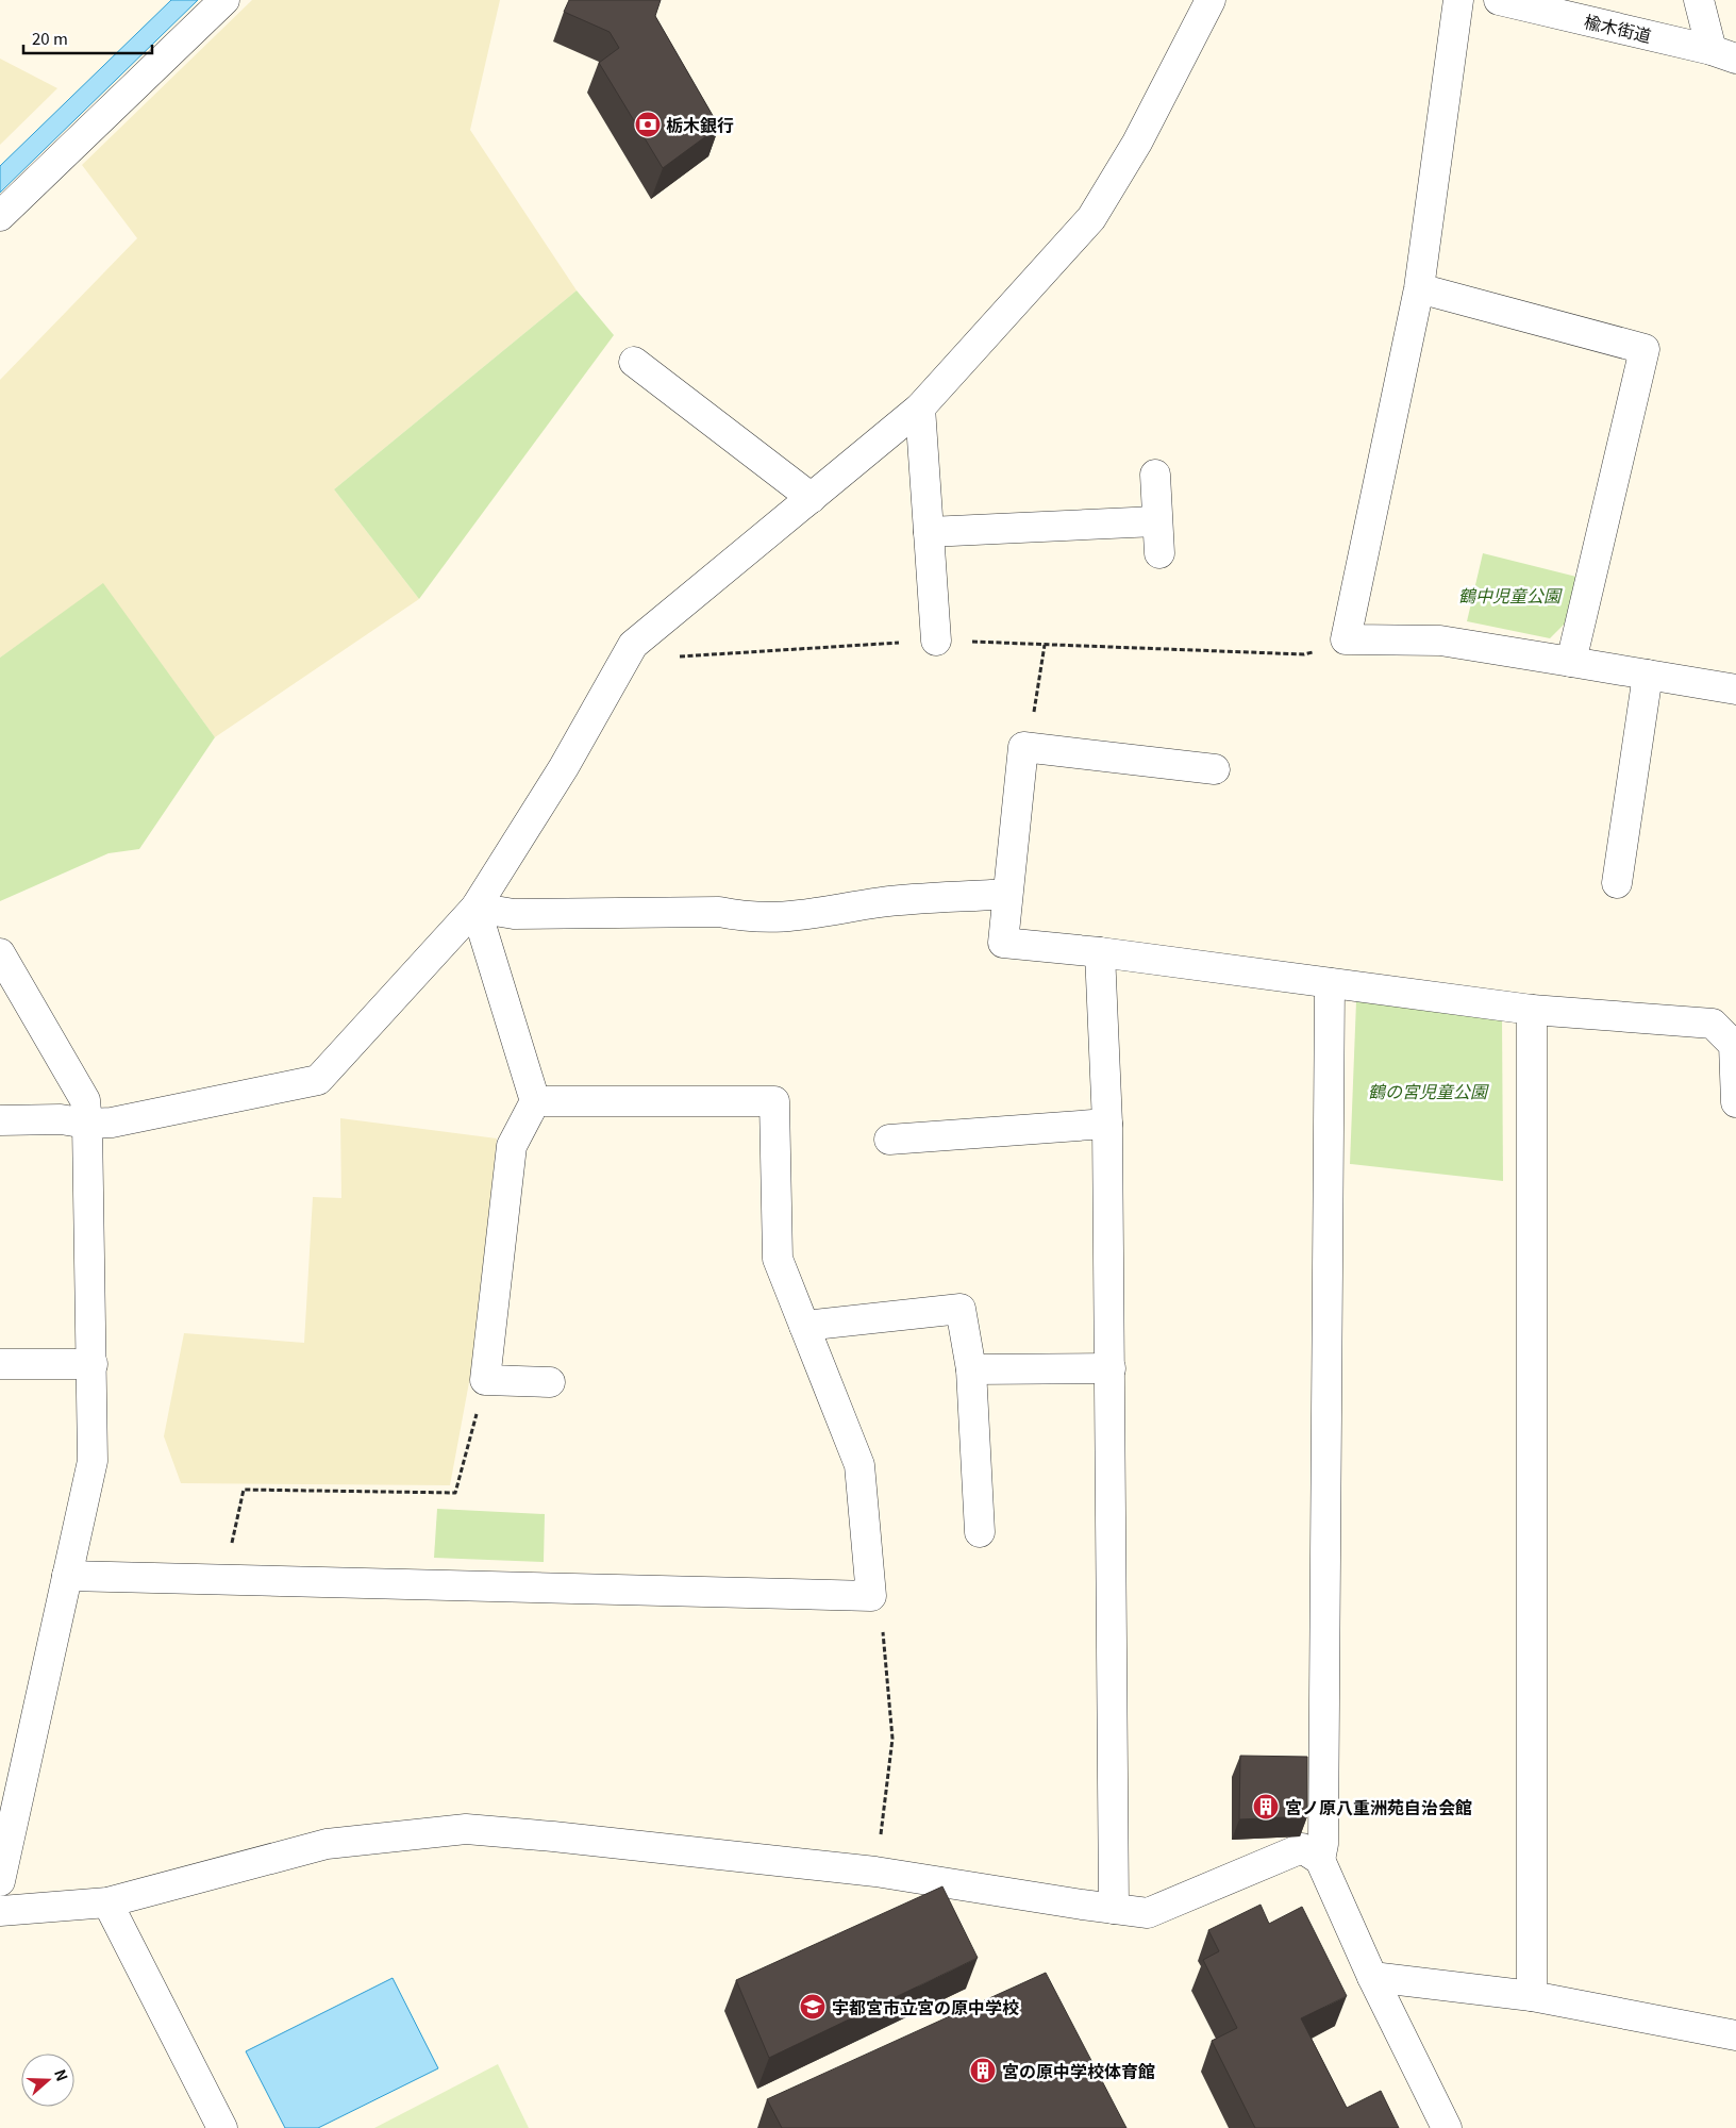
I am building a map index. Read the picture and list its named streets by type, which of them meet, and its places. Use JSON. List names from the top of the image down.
{
  "streets": {
    "street": ["楡木街道"]
  },
  "parks": ["鶴中児童公園", "鶴の宮児童公園"],
  "places": {
    "bank": ["栃木銀行"],
    "building": ["宮ノ原八重洲苑自治会館", "宮の原中学校体育館"],
    "school or university": ["宇都宮市立宮の原中学校"]
  },
  "scale_bar": "20 m",
  "north": "right"
}
